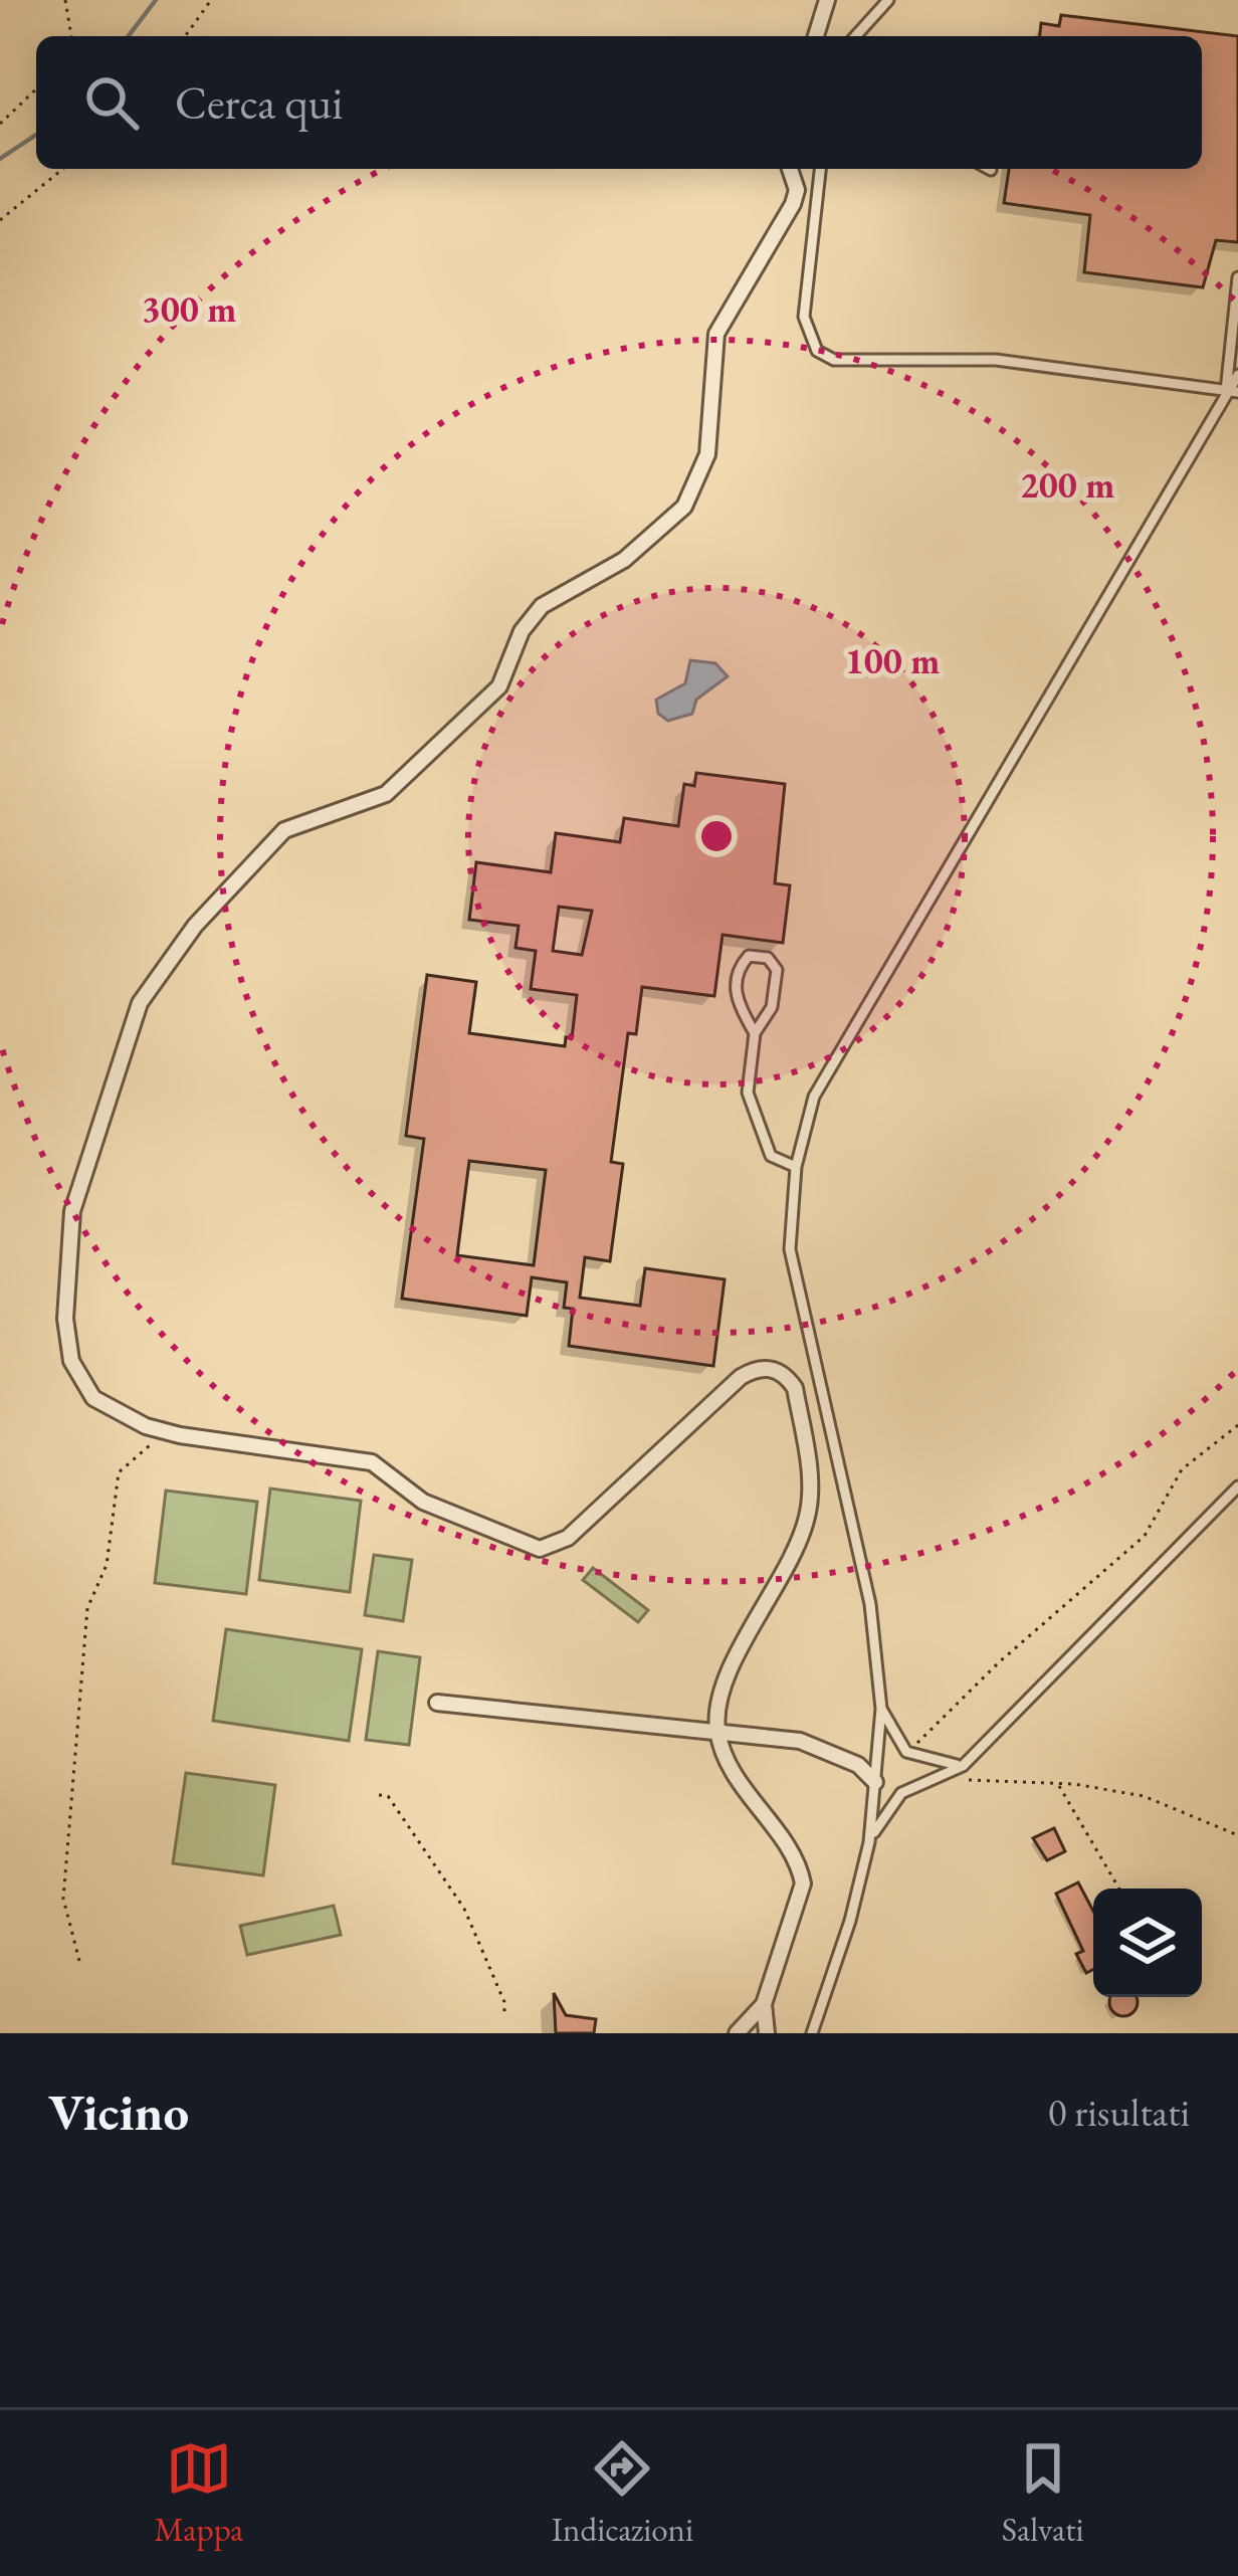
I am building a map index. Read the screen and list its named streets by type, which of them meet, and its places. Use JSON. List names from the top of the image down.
{
  "page": {
    "search": "Cerca qui",
    "heading": ["Vicino", "0 risultati"],
    "nav": ["Mappa", "Indicazioni", "Salvati"]
  },
  "rings": ["300 m", "200 m", "100 m"]
}
